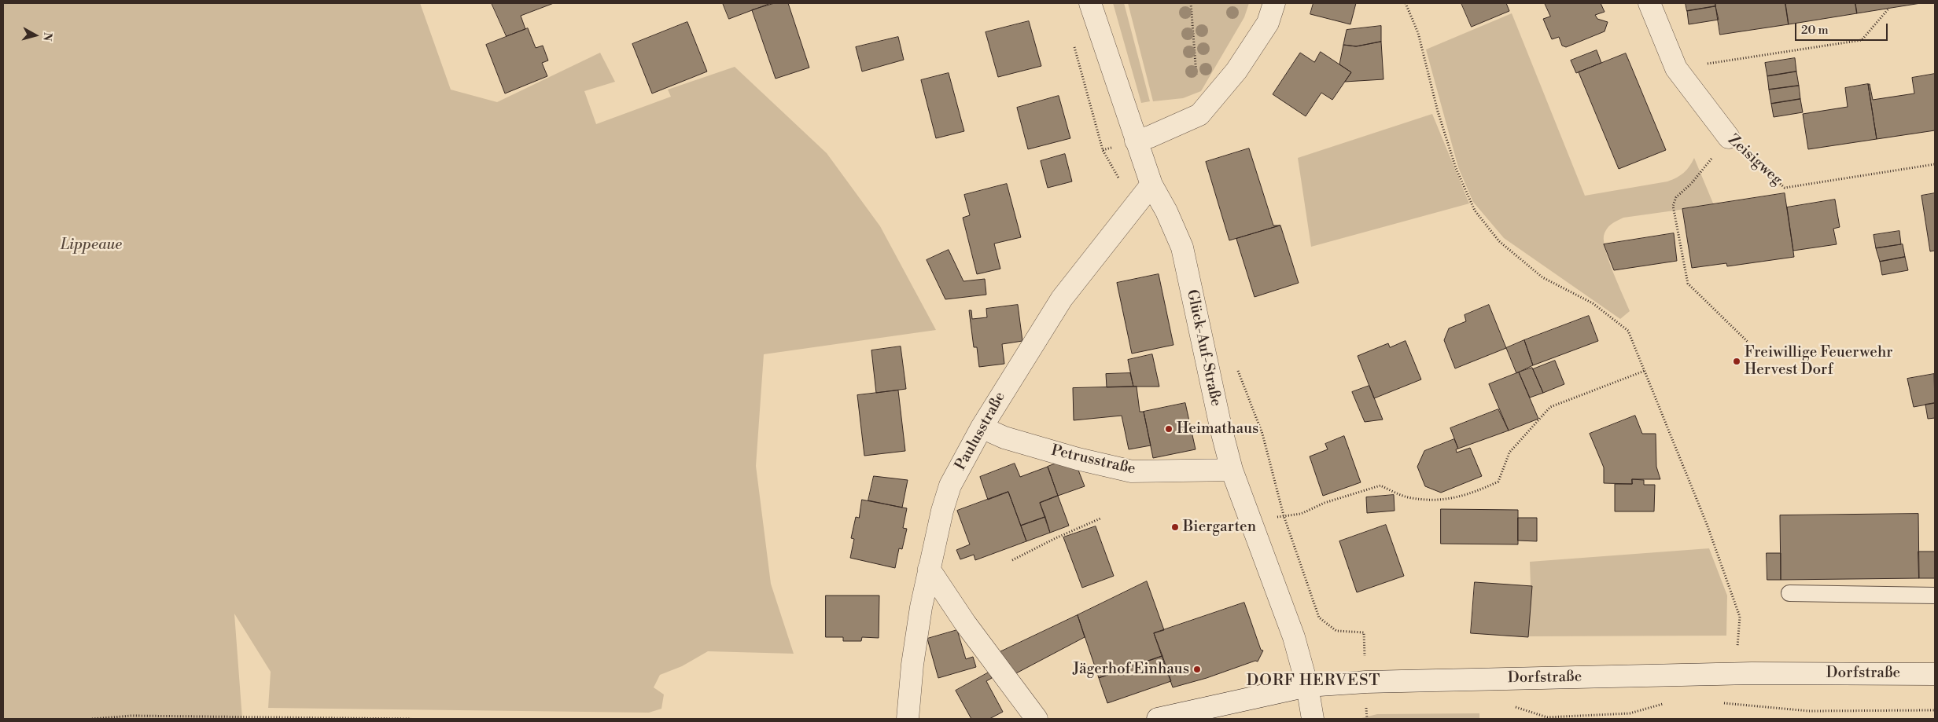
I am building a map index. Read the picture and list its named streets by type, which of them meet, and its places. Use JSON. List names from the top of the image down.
{
  "streets": {
    "street": [
      "Zeisigweg",
      "Glück-Auf-Straße",
      "Paulusstraße",
      "Petrusstraße",
      "Dorfstraße"
    ]
  },
  "crossings": [
    ["Glück-Auf-Straße", "Paulusstraße"],
    ["Glück-Auf-Straße", "Petrusstraße"],
    ["Glück-Auf-Straße", "Dorfstraße"],
    ["Paulusstraße", "Petrusstraße"]
  ],
  "districts": ["DORF HERVEST"],
  "parks": ["Lippeaue"],
  "places": [
    "Freiwillige Feuerwehr Hervest Dorf",
    "Heimathaus",
    "Biergarten",
    "Jägerhof Einhaus"
  ],
  "scale_bar": "20 m",
  "north": "right"
}
